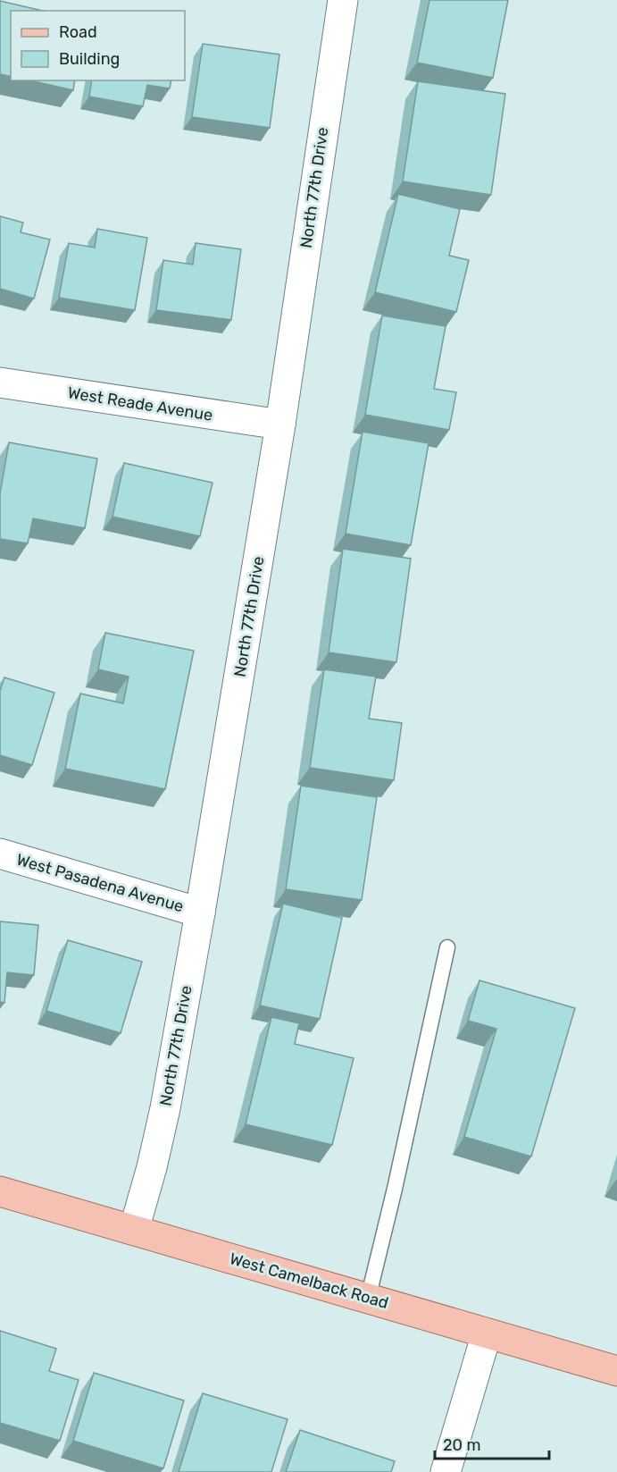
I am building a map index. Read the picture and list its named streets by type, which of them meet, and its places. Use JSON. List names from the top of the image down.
{
  "streets": {
    "main road": ["West Camelback Road"],
    "street": ["North 77th Drive", "West Reade Avenue", "West Pasadena Avenue"]
  },
  "crossings": [
    ["North 77th Drive", "West Reade Avenue"],
    ["North 77th Drive", "West Pasadena Avenue"],
    ["North 77th Drive", "West Camelback Road"]
  ],
  "legend": ["Road", "Building"],
  "scale_bar": "20 m"
}
